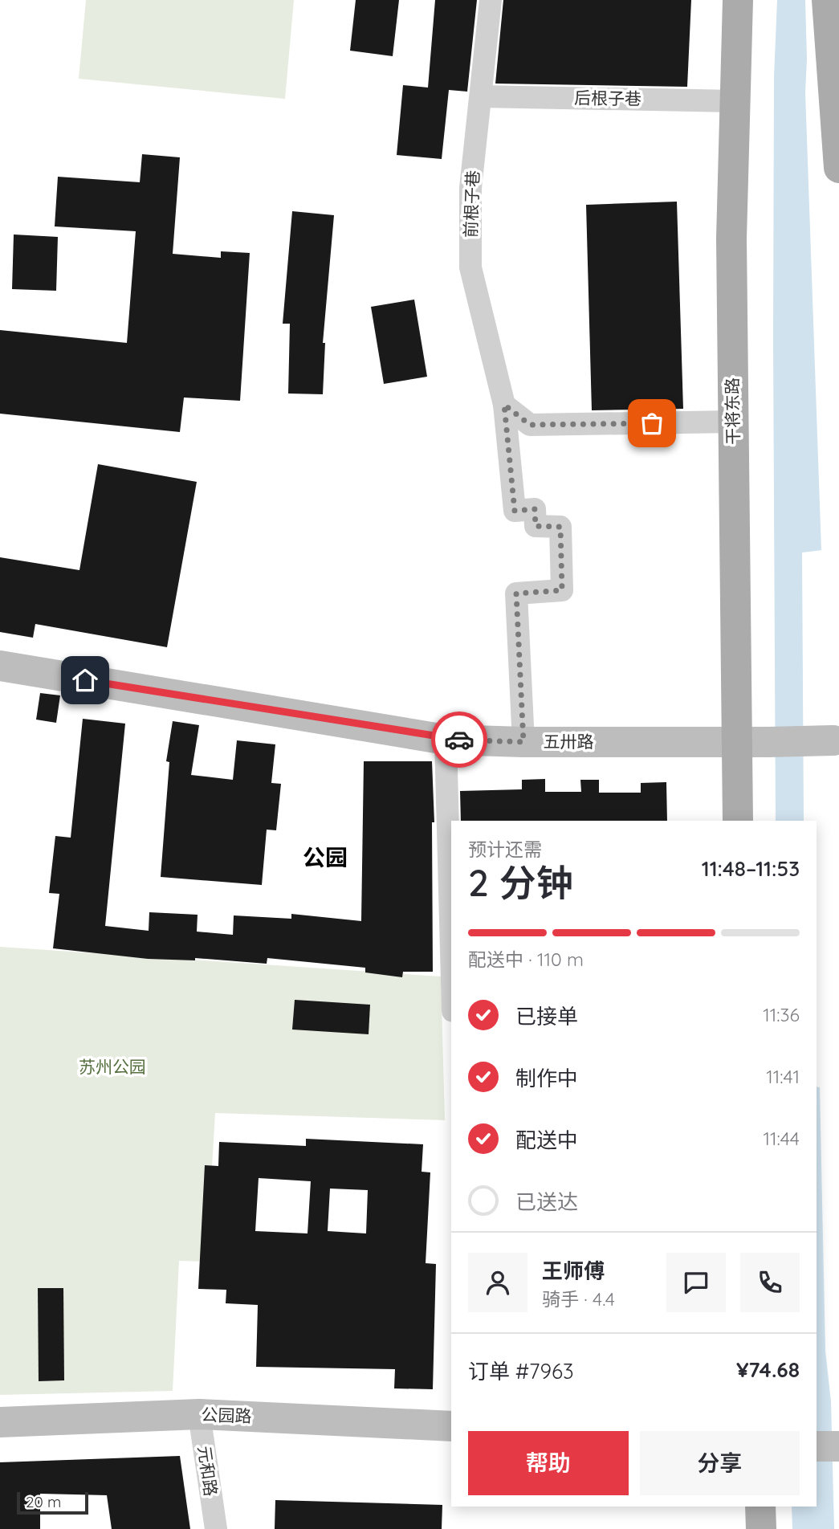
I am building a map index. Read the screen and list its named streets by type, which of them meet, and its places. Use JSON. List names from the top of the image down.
{
  "streets": {
    "main road": ["干将东路"],
    "street": [
      "后根子巷",
      "前根子巷",
      "五卅路",
      "公园路",
      "元和路"
    ]
  },
  "crossings": [
    ["后根子巷", "前根子巷"],
    ["后根子巷", "干将东路"],
    ["前根子巷", "五卅路"],
    ["干将东路", "五卅路"],
    ["公园路", "元和路"]
  ],
  "districts": ["公园"],
  "parks": ["苏州公园"],
  "scale_bar": "20 m",
  "page": {
    "heading": ["2 分钟", "预计还需", "11:48–11:53"],
    "panel": [
      "王师傅",
      "骑手 · 4.4",
      "订单 #7963",
      "¥74.68"
    ],
    "bar": "配送中 · 110 m",
    "list": [
      ["已接单", "11:36"],
      ["制作中", "11:41"],
      ["配送中", "11:44"],
      "已送达"
    ],
    "buttons": ["帮助", "分享"],
    "scale": "20 m"
  }
}
